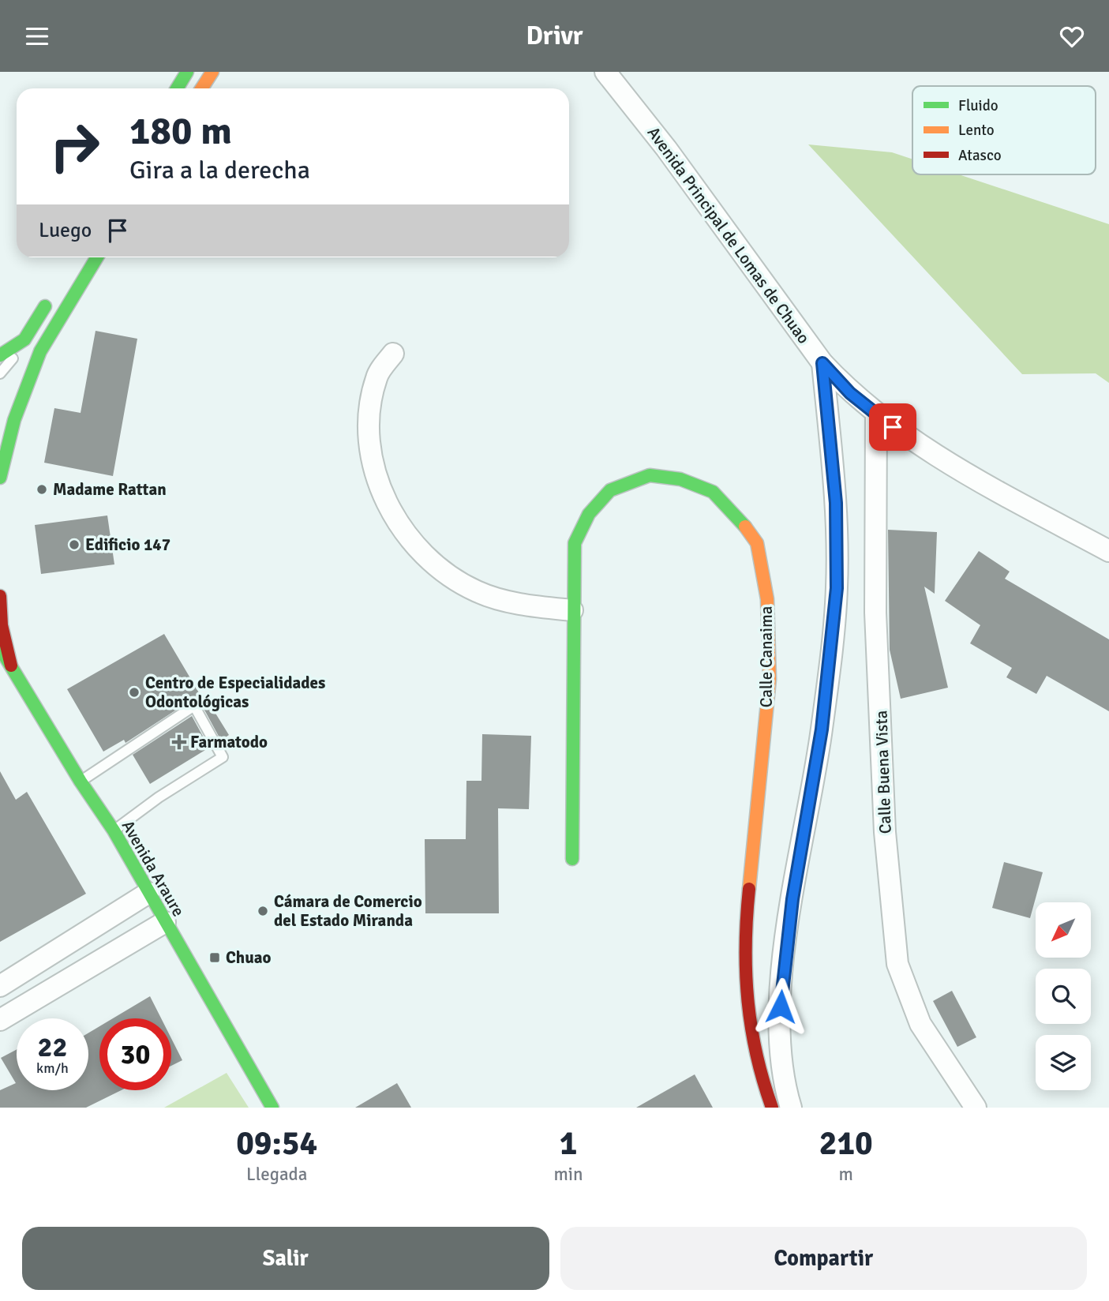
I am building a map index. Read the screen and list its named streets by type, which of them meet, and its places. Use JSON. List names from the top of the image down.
{
  "streets": {
    "street": [
      "Avenida Principal de Lomas de Chuao",
      "Calle Canaima",
      "Calle Buena Vista",
      "Avenida Araure"
    ]
  },
  "crossings": [
    ["Avenida Principal de Lomas de Chuao", "Calle Buena Vista"]
  ],
  "places": {
    "other": [
      "Madame Rattan",
      "Edificio 147",
      "Centro de Especialidades Odontológicas",
      "Cámara de Comercio del Estado Miranda"
    ],
    "health": ["Farmatodo"],
    "transit": ["Chuao"]
  },
  "legend": ["Fluido", "Lento", "Atasco"],
  "north": "bottom left",
  "page": {
    "header": "Drivr",
    "turn": ["180 m", "Gira a la derecha"],
    "then": "Luego",
    "speed": "22 km/h",
    "limit": "30",
    "eta": [
      "09:54",
      "Llegada",
      "1",
      "min",
      "210",
      "m"
    ],
    "buttons": ["Salir", "Compartir"]
  }
}
